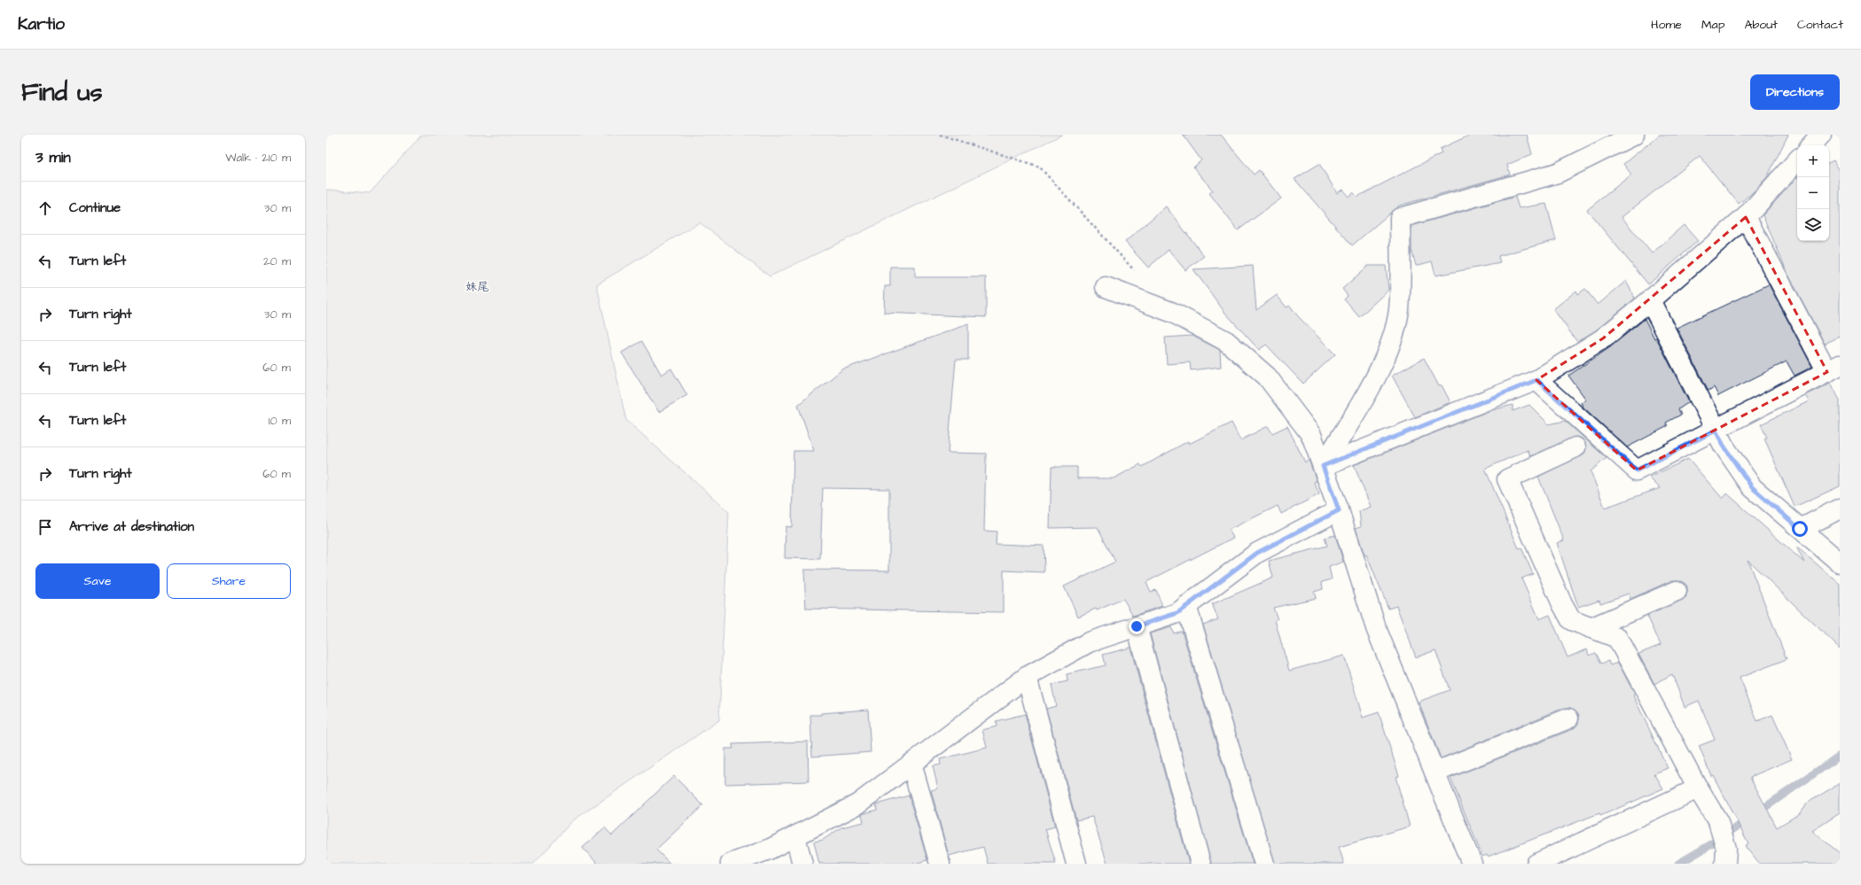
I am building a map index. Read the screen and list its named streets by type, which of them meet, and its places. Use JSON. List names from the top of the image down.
{
  "districts": ["妹尾"],
  "page": {
    "header": "Kartio",
    "nav": [
      "Home",
      "Map",
      "About",
      "Contact"
    ],
    "buttons": [
      "Directions",
      ["Save", "Share"]
    ],
    "title": "Find us",
    "heading": ["3 min", "Walk · 210 m"],
    "map_buttons": ["+", "−"],
    "list": [
      ["Continue", "30 m"],
      ["Turn left", "20 m"],
      ["Turn right", "30 m"],
      ["Turn left", "60 m"],
      ["Turn left", "10 m"],
      ["Turn right", "60 m"],
      "Arrive at destination"
    ]
  }
}
